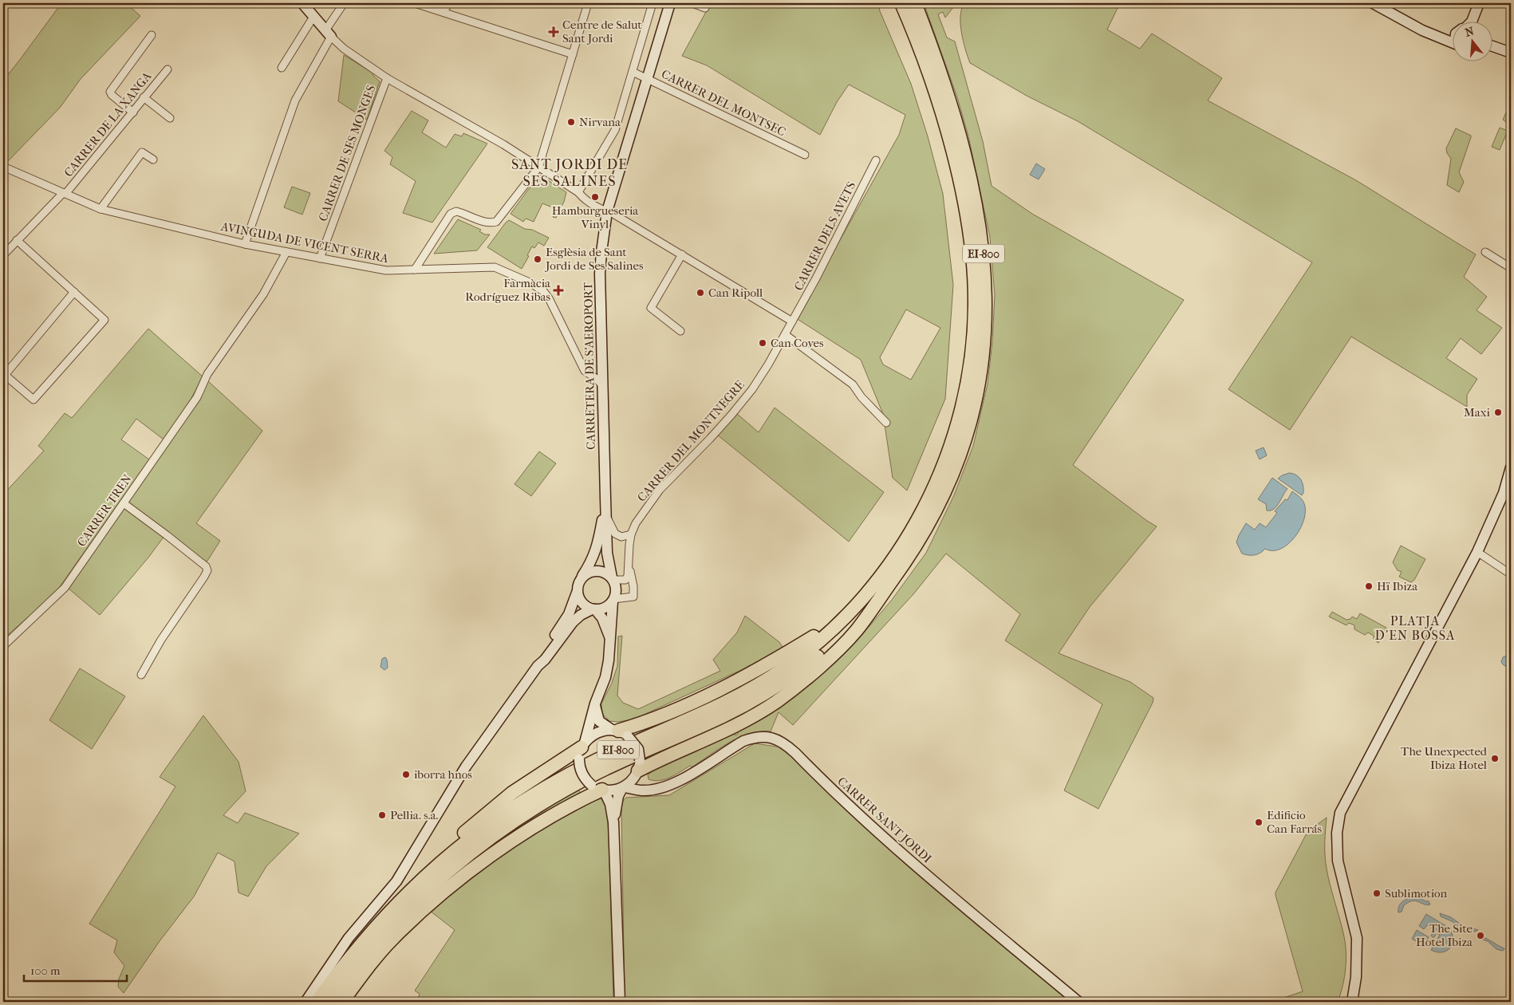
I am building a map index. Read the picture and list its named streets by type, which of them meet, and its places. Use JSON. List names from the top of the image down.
{
  "streets": {
    "highway": ["EI-800"],
    "street": [
      "CARRER DEL MONTSEC",
      "CARRER DE LA XANGA",
      "CARRER DE SES MONGES",
      "CARRER DELS AVETS",
      "AVINGUDA DE VICENT SERRA",
      "CARRETERA DE S'AEROPORT",
      "CARRER DEL MONTNEGRE",
      "CARRER TREN",
      "CARRER SANT JORDI"
    ]
  },
  "crossings": [
    ["CARRER DEL MONTSEC", "CARRETERA DE S'AEROPORT"],
    ["CARRER DE LA XANGA", "AVINGUDA DE VICENT SERRA"],
    ["CARRER DE SES MONGES", "AVINGUDA DE VICENT SERRA"],
    ["CARRER DELS AVETS", "CARRER DEL MONTNEGRE"],
    ["AVINGUDA DE VICENT SERRA", "CARRETERA DE S'AEROPORT"],
    ["AVINGUDA DE VICENT SERRA", "CARRER TREN"]
  ],
  "districts": ["SANT JORDI DE SES SALINES", "PLATJA D'EN BOSSA"],
  "places": {
    "health": ["Centre de Salut Sant Jordi", "Farmàcia Rodríguez Ribas"],
    "other": [
      "Nirvana",
      "Hamburgueseria Vinyl",
      "Esglèsia de Sant Jordi de Ses Salines",
      "Can Ripoll",
      "Can Coves",
      "Maxi",
      "Hï Ibiza",
      "The Unexpected Ibiza Hotel",
      "iborra hnos",
      "Pellia. s.a.",
      "Edificio Can Farrás",
      "Sublimotion",
      "The Site Hotel Ibiza"
    ]
  },
  "scale_bar": "100 m",
  "north": "top"
}
